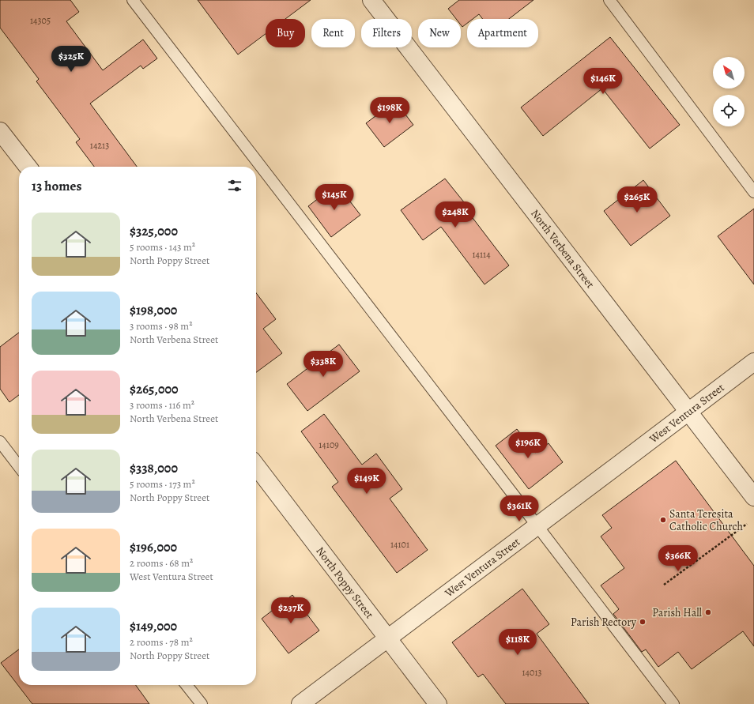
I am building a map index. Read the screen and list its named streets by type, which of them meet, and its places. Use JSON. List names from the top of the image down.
{
  "streets": {
    "street": ["North Verbena Street", "West Ventura Street", "North Poppy Street"]
  },
  "crossings": [
    ["North Verbena Street", "West Ventura Street"],
    ["West Ventura Street", "North Poppy Street"]
  ],
  "places": ["Santa Teresita Catholic Church", "Parish Hall", "Parish Rectory"],
  "house_numbers": [
    "14305",
    "14213",
    "14114",
    "14109",
    "14101",
    "14013"
  ],
  "north": "top left",
  "page": {
    "chip": [
      "Buy",
      "Rent",
      "Filters",
      "New",
      "Apartment"
    ],
    "price": [
      "$325K",
      "$146K",
      "$198K",
      "$145K",
      "$265K",
      "$248K",
      "$338K",
      "$196K",
      "$149K",
      "$361K",
      "$366K",
      "$237K",
      "$118K"
    ],
    "heading": "13 homes",
    "list": [
      {
        "name": "$325,000",
        "note": "5 rooms · 143 m² · North Poppy Street"
      },
      {
        "name": "$198,000",
        "note": "3 rooms · 98 m² · North Verbena Street"
      },
      {
        "name": "$265,000",
        "note": "3 rooms · 116 m² · North Verbena Street"
      },
      {
        "name": "$338,000",
        "note": "5 rooms · 173 m² · North Poppy Street"
      },
      {
        "name": "$196,000",
        "note": "2 rooms · 68 m² · West Ventura Street"
      },
      {
        "name": "$149,000",
        "note": "2 rooms · 78 m² · North Poppy Street"
      }
    ]
  }
}
